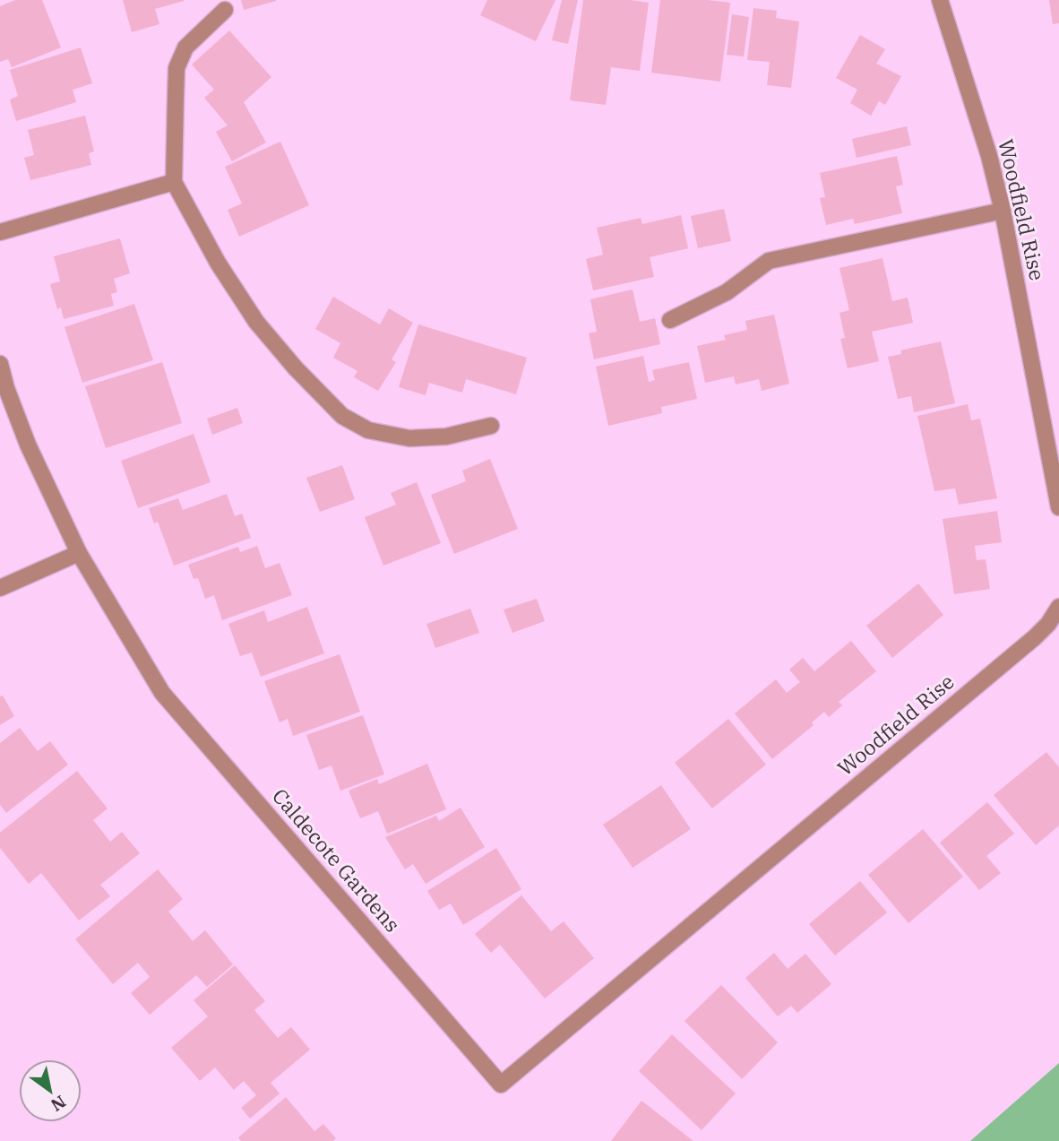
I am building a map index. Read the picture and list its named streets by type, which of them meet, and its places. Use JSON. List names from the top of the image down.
{
  "streets": {
    "street": ["Woodfield Rise", "Caldecote Gardens"]
  },
  "crossings": [
    ["Woodfield Rise", "Caldecote Gardens"]
  ],
  "north": "bottom right"
}
